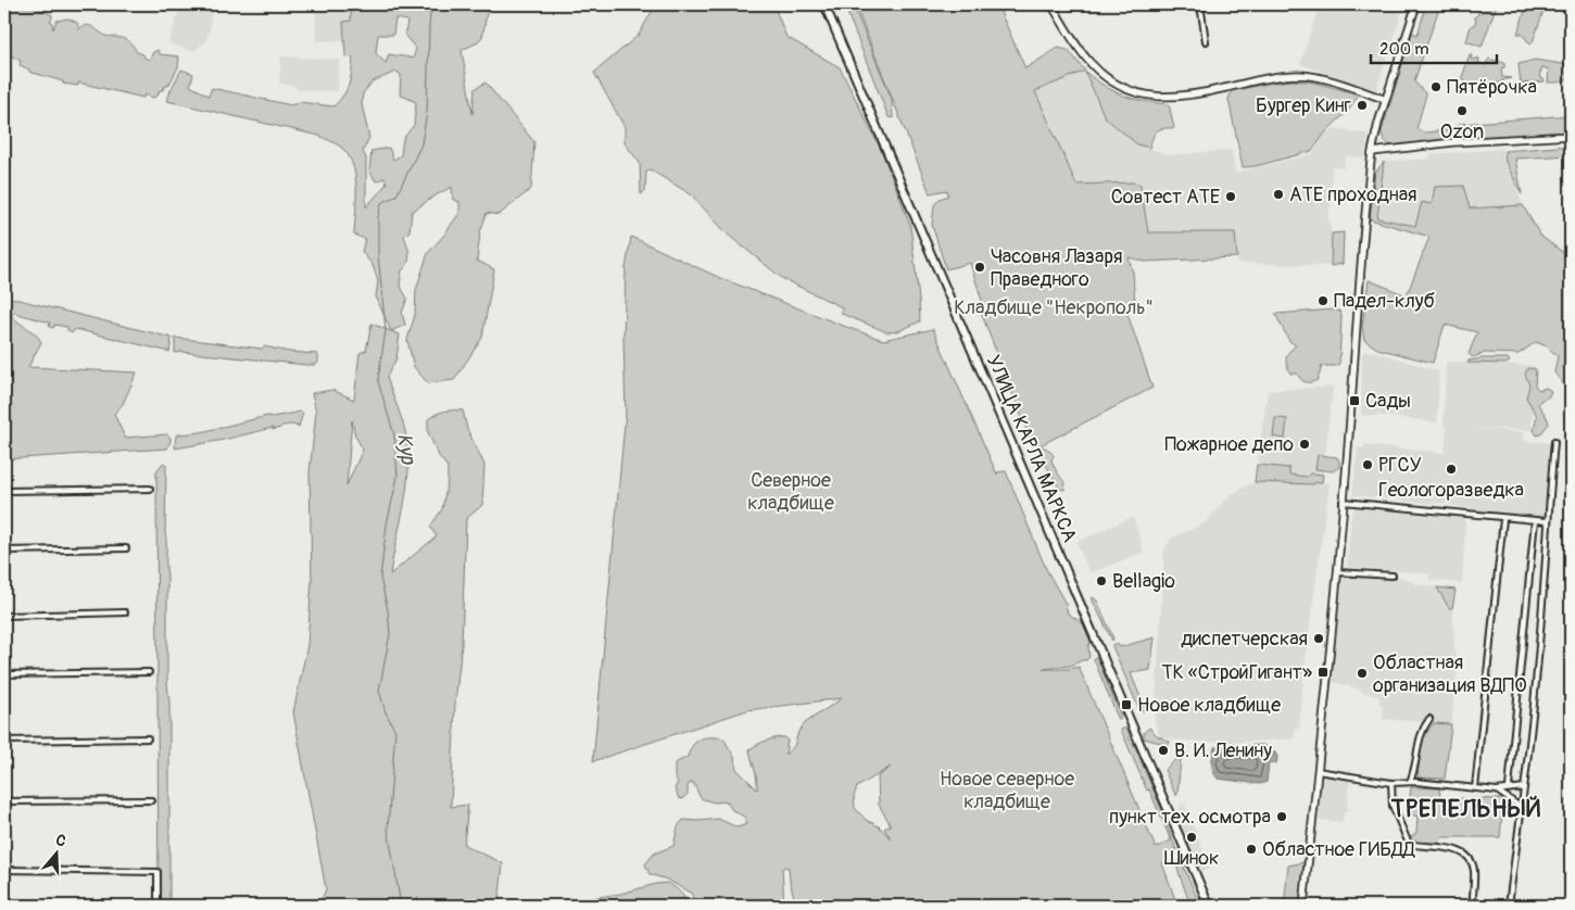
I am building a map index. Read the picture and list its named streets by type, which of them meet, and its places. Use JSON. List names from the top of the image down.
{
  "streets": {
    "main road": ["УЛИЦА КАРЛА МАРКСА"]
  },
  "districts": ["ТРЕПЕЛЬНЫЙ"],
  "water": ["Кур"],
  "parks": ["Кладбище \"Некрополь\"", "Северное кладбище", "Новое северное кладбище"],
  "places": {
    "other": [
      "Пятёрочка",
      "Бургер Кинг",
      "Ozon",
      "АТЕ проходная",
      "Совтест АТЕ",
      "Часовня Лазаря Праведного",
      "Падел-клуб",
      "Пожарное депо",
      "РГСУ",
      "Геологоразведка",
      "Bellagio",
      "диспетчерская",
      "Областная организация ВДПО",
      "В. И. Ленину",
      "пункт тех. осмотра",
      "Шинок",
      "Областное ГИБДД"
    ],
    "transit": ["Сады", "ТК «СтройГигант»", "Новое кладбище"]
  },
  "scale_bar": "200 m",
  "north": "top"
}
